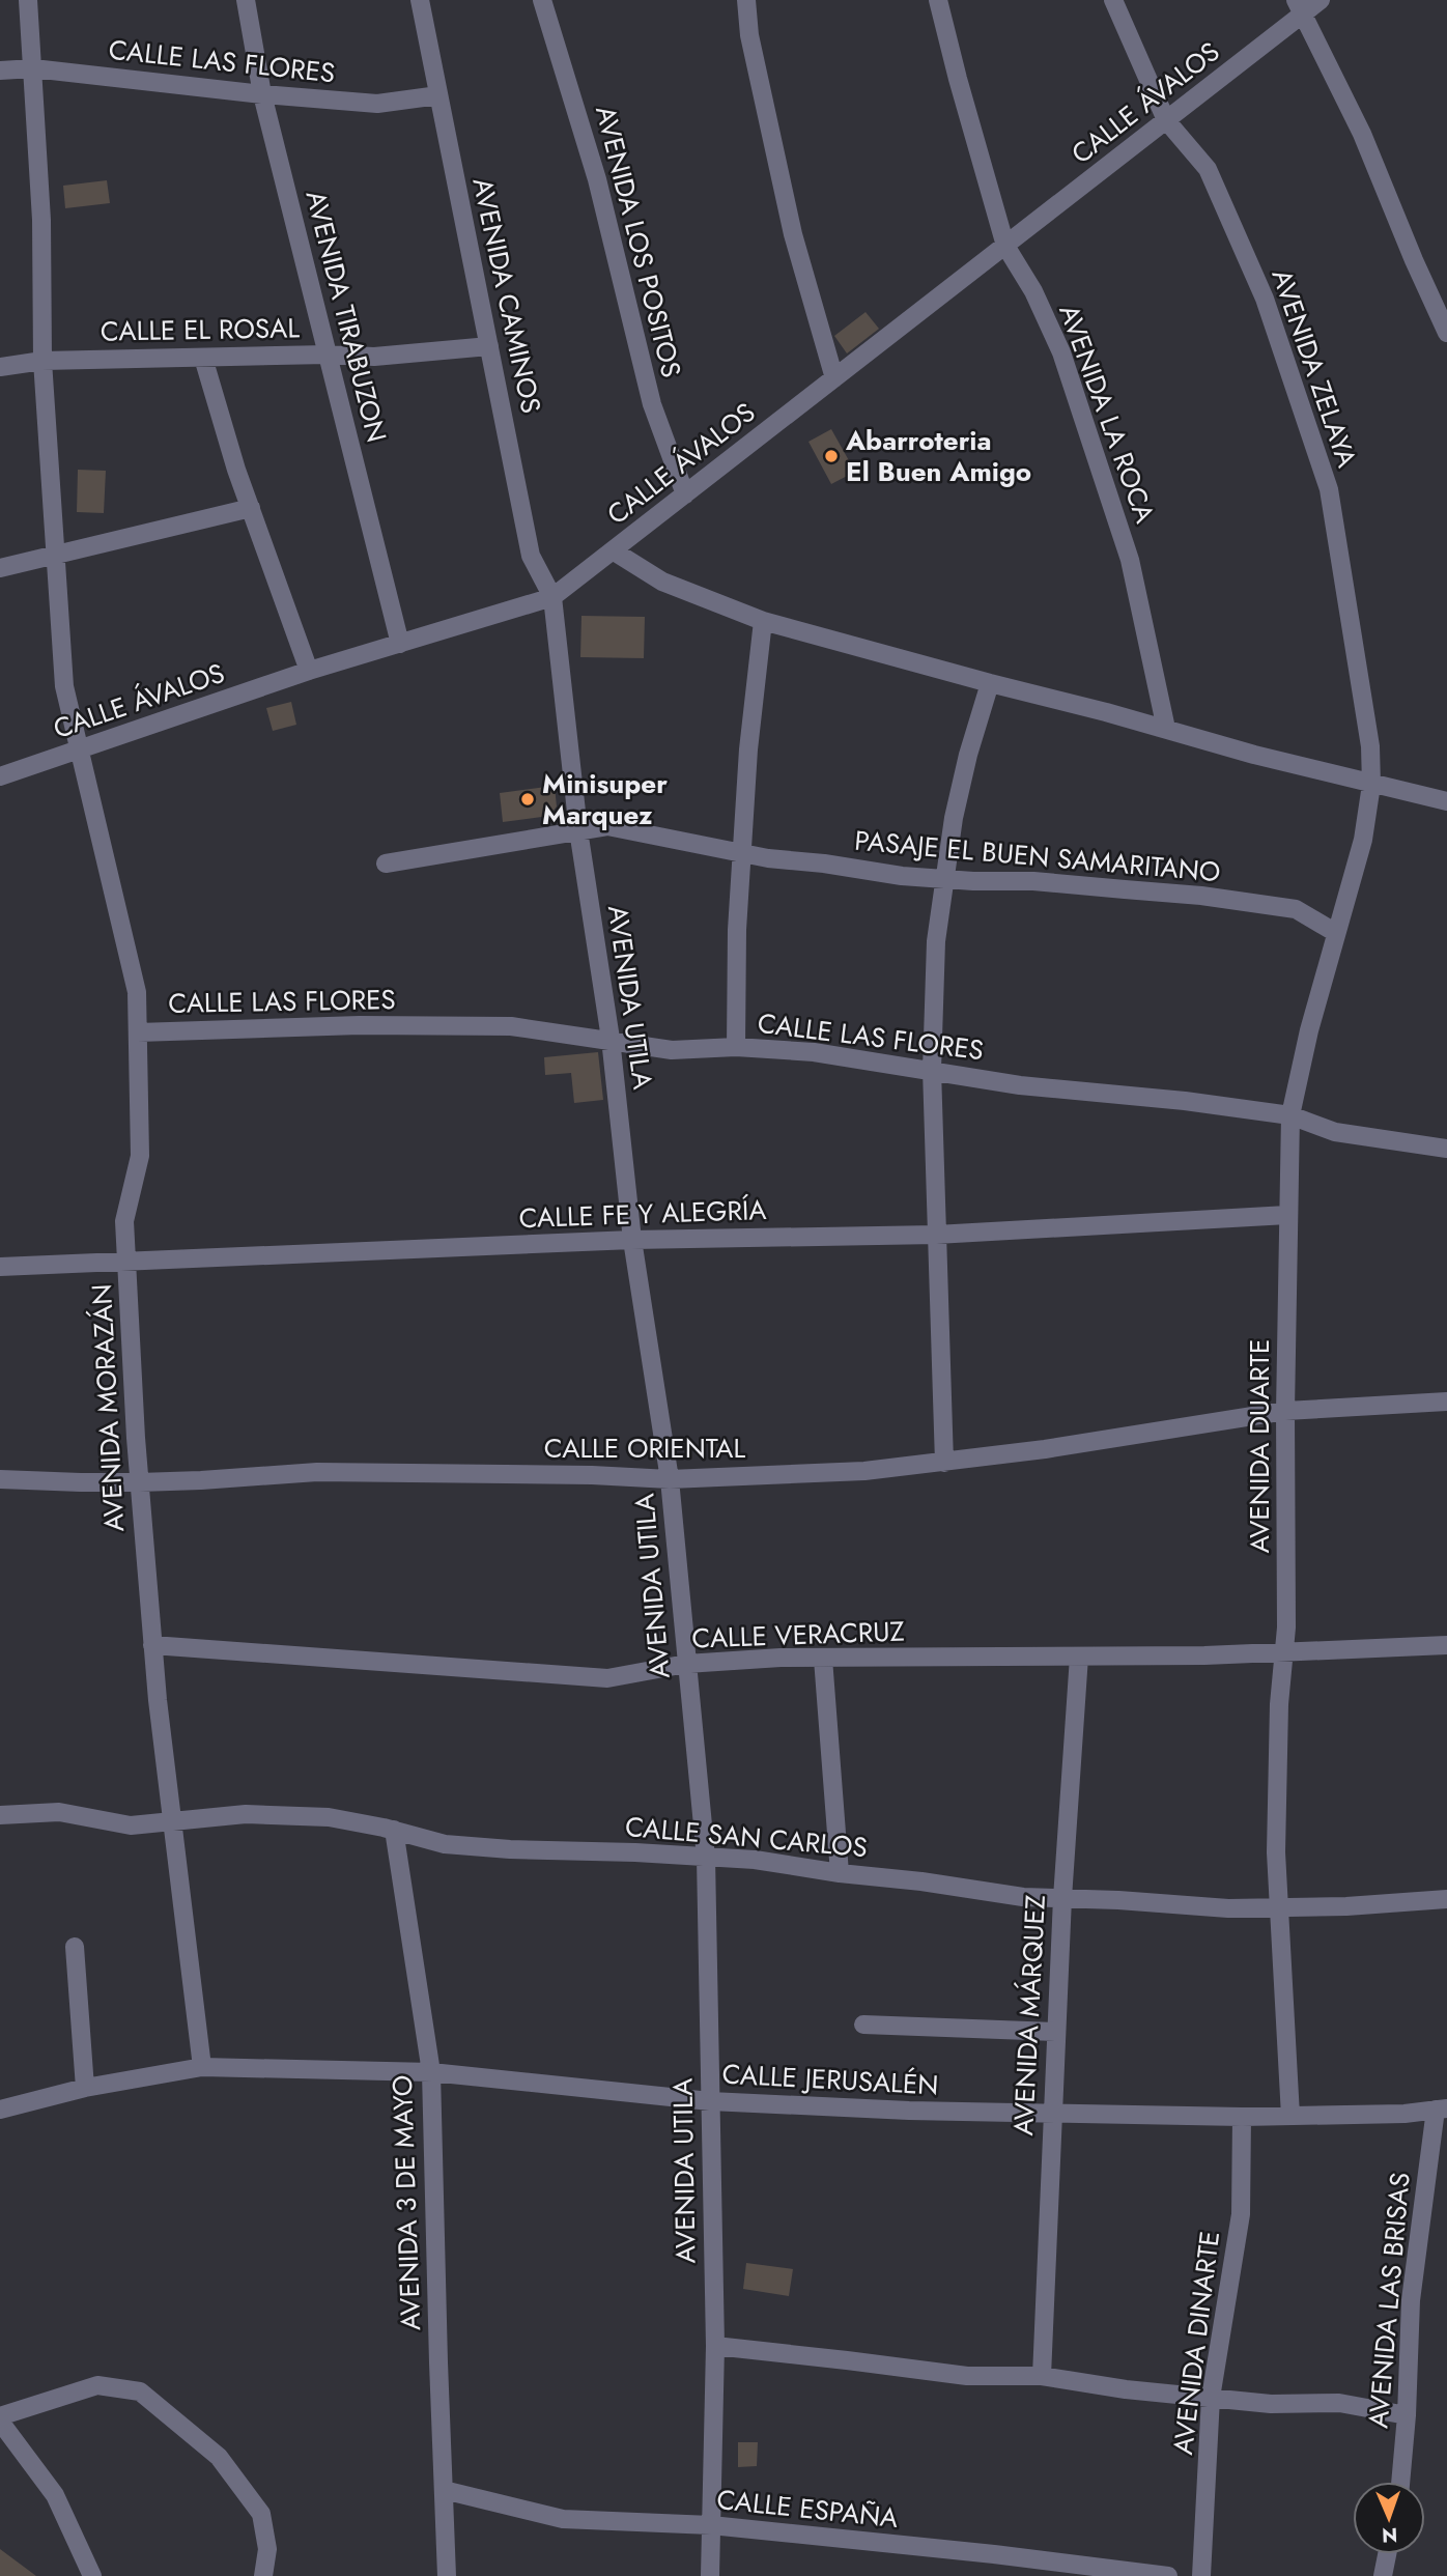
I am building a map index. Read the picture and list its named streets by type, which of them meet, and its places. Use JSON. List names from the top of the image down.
{
  "streets": {
    "street": [
      "CALLE LAS FLORES",
      "CALLE ÁVALOS",
      "AVENIDA LOS POSITOS",
      "AVENIDA CAMINOS",
      "AVENIDA TIRABUZON",
      "CALLE EL ROSAL",
      "AVENIDA ZELAYA",
      "AVENIDA LA ROCA",
      "PASAJE EL BUEN SAMARITANO",
      "AVENIDA UTILA",
      "CALLE FE Y ALEGRÍA",
      "AVENIDA MORAZÁN",
      "AVENIDA DUARTE",
      "CALLE ORIENTAL",
      "CALLE VERACRUZ",
      "CALLE SAN CARLOS",
      "AVENIDA MÁRQUEZ",
      "CALLE JERUSALÉN",
      "AVENIDA 3 DE MAYO",
      "AVENIDA LAS BRISAS",
      "AVENIDA DINARTE",
      "CALLE ESPAÑA"
    ]
  },
  "crossings": [
    ["CALLE LAS FLORES", "AVENIDA CAMINOS"],
    ["CALLE LAS FLORES", "AVENIDA TIRABUZON"],
    ["CALLE LAS FLORES", "AVENIDA UTILA"],
    ["CALLE LAS FLORES", "AVENIDA MORAZÁN"],
    ["CALLE LAS FLORES", "AVENIDA DUARTE"],
    ["CALLE ÁVALOS", "AVENIDA LOS POSITOS"],
    ["CALLE ÁVALOS", "AVENIDA CAMINOS"],
    ["CALLE ÁVALOS", "AVENIDA TIRABUZON"],
    ["CALLE ÁVALOS", "AVENIDA ZELAYA"],
    ["CALLE ÁVALOS", "AVENIDA LA ROCA"],
    ["CALLE ÁVALOS", "AVENIDA UTILA"],
    ["CALLE ÁVALOS", "AVENIDA MORAZÁN"],
    ["AVENIDA CAMINOS", "CALLE EL ROSAL"],
    ["AVENIDA CAMINOS", "AVENIDA UTILA"],
    ["AVENIDA TIRABUZON", "CALLE EL ROSAL"],
    ["CALLE EL ROSAL", "AVENIDA MORAZÁN"],
    ["AVENIDA ZELAYA", "AVENIDA DUARTE"],
    ["PASAJE EL BUEN SAMARITANO", "AVENIDA UTILA"],
    ["PASAJE EL BUEN SAMARITANO", "AVENIDA DUARTE"],
    ["AVENIDA UTILA", "CALLE FE Y ALEGRÍA"],
    ["AVENIDA UTILA", "CALLE ORIENTAL"],
    ["AVENIDA UTILA", "CALLE VERACRUZ"],
    ["AVENIDA UTILA", "CALLE SAN CARLOS"],
    ["AVENIDA UTILA", "CALLE JERUSALÉN"],
    ["AVENIDA UTILA", "CALLE ESPAÑA"],
    ["CALLE FE Y ALEGRÍA", "AVENIDA MORAZÁN"],
    ["CALLE FE Y ALEGRÍA", "AVENIDA DUARTE"],
    ["AVENIDA MORAZÁN", "CALLE ORIENTAL"],
    ["AVENIDA MORAZÁN", "CALLE VERACRUZ"],
    ["AVENIDA MORAZÁN", "CALLE SAN CARLOS"],
    ["AVENIDA MORAZÁN", "CALLE JERUSALÉN"],
    ["AVENIDA DUARTE", "CALLE ORIENTAL"],
    ["AVENIDA DUARTE", "CALLE VERACRUZ"],
    ["AVENIDA DUARTE", "CALLE SAN CARLOS"],
    ["AVENIDA DUARTE", "CALLE JERUSALÉN"],
    ["CALLE VERACRUZ", "AVENIDA MÁRQUEZ"],
    ["CALLE SAN CARLOS", "AVENIDA MÁRQUEZ"],
    ["CALLE SAN CARLOS", "AVENIDA 3 DE MAYO"],
    ["AVENIDA MÁRQUEZ", "CALLE JERUSALÉN"],
    ["CALLE JERUSALÉN", "AVENIDA 3 DE MAYO"],
    ["CALLE JERUSALÉN", "AVENIDA LAS BRISAS"],
    ["CALLE JERUSALÉN", "AVENIDA DINARTE"],
    ["AVENIDA 3 DE MAYO", "CALLE ESPAÑA"]
  ],
  "places": ["Abarroteria El Buen Amigo", "Minisuper Marquez"],
  "north": "bottom"
}
